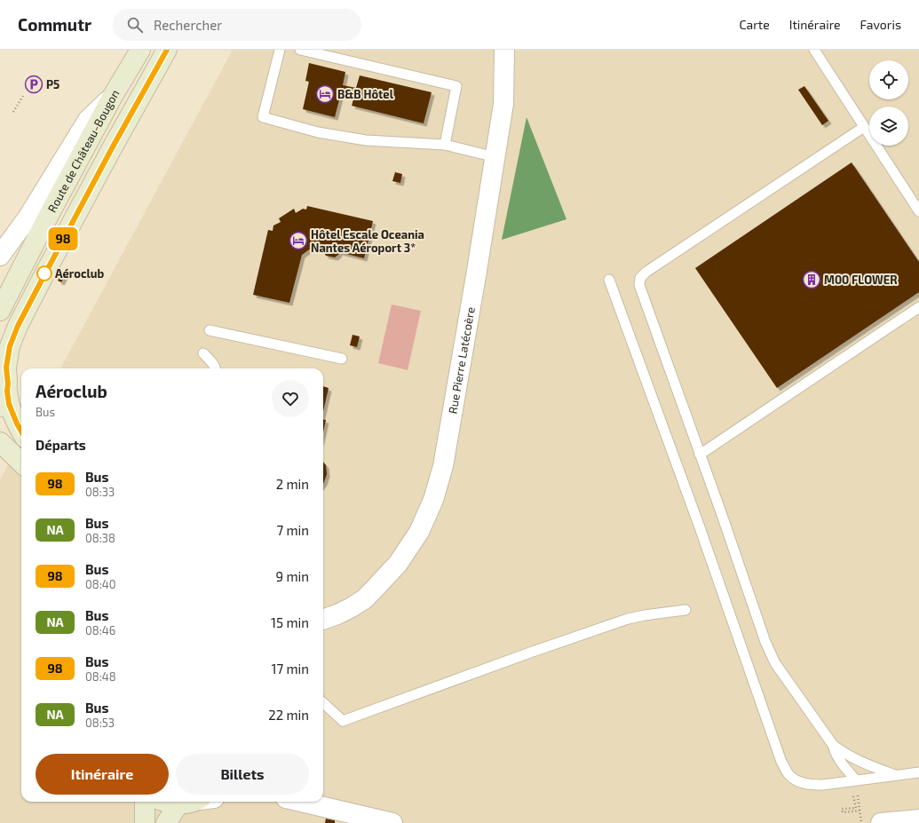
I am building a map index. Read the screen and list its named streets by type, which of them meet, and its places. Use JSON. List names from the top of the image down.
{
  "streets": {
    "main road": ["Route de Château-Bougon"],
    "street": ["Rue Pierre Latécoère"]
  },
  "places": {
    "parking": ["P5"],
    "hotel": ["B&B Hôtel", "Hôtel Escale Oceania Nantes Aéroport 3*"],
    "other": ["Aéroclub"],
    "building": ["M00 FLOWER"]
  },
  "lines": ["bus line 98"],
  "page": {
    "header": "Commutr",
    "search": "Rechercher",
    "nav": ["Carte", "Itinéraire", "Favoris"],
    "on_map": "98",
    "heading": [
      ["Aéroclub", "Bus"],
      "Départs"
    ],
    "list": [
      {
        "mark": "98",
        "name": "Bus",
        "note": "08:33",
        "value": "2 min"
      },
      {
        "mark": "NA",
        "name": "Bus",
        "note": "08:38",
        "value": "7 min"
      },
      {
        "mark": "98",
        "name": "Bus",
        "note": "08:40",
        "value": "9 min"
      },
      {
        "mark": "NA",
        "name": "Bus",
        "note": "08:46",
        "value": "15 min"
      },
      {
        "mark": "98",
        "name": "Bus",
        "note": "08:48",
        "value": "17 min"
      },
      {
        "mark": "NA",
        "name": "Bus",
        "note": "08:53",
        "value": "22 min"
      }
    ],
    "buttons": ["Itinéraire", "Billets"]
  }
}
